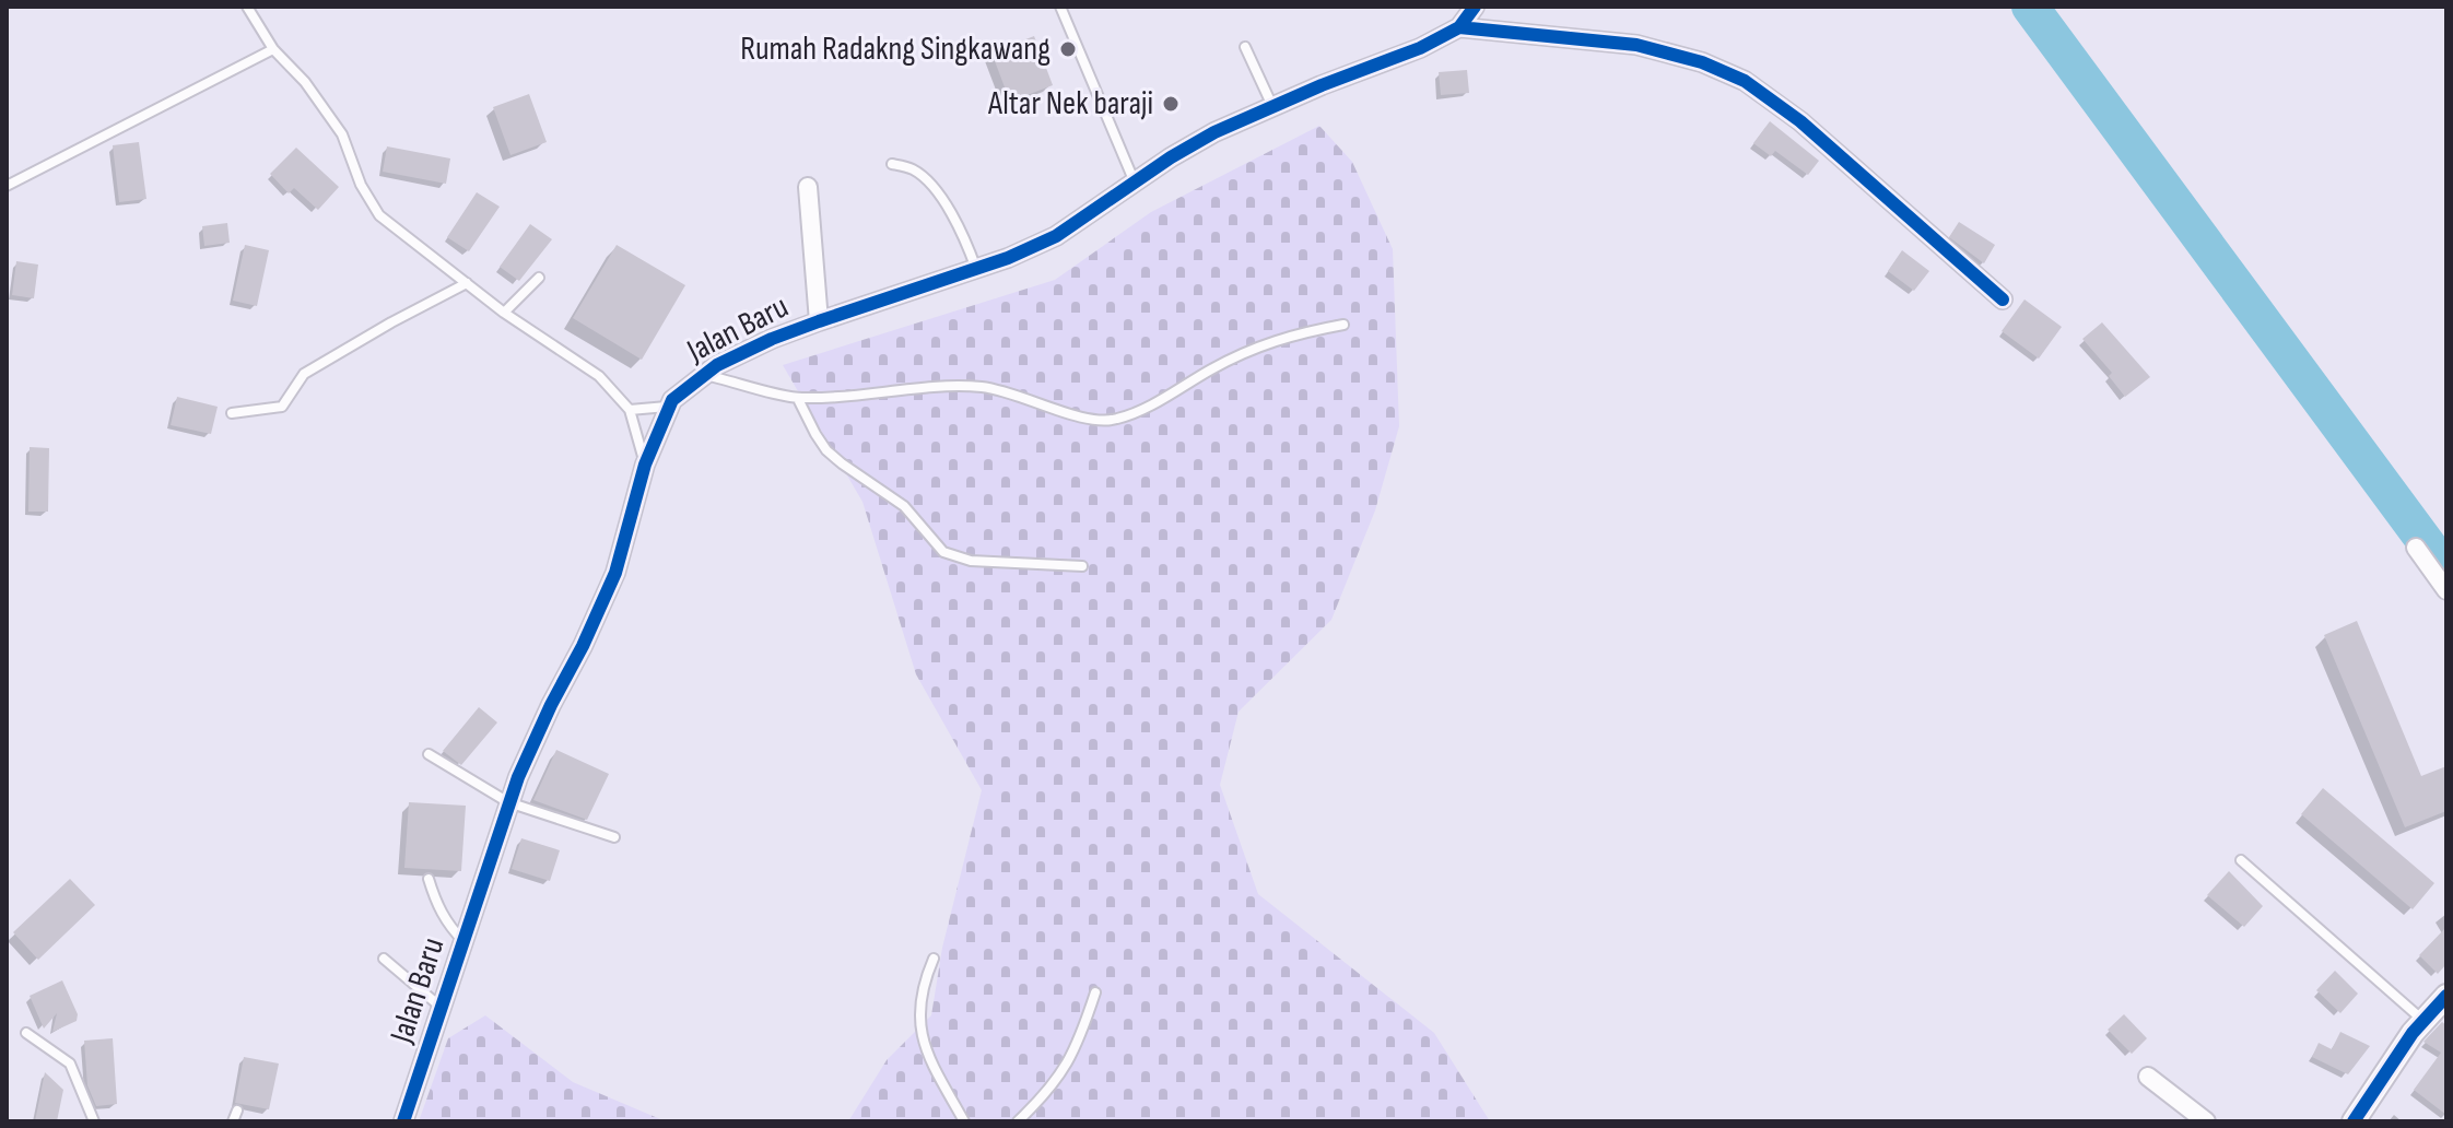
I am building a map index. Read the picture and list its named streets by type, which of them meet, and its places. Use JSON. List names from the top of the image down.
{
  "streets": {
    "street": ["Jalan Baru"]
  },
  "places": ["Rumah Radakng Singkawang", "Altar Nek baraji"]
}
